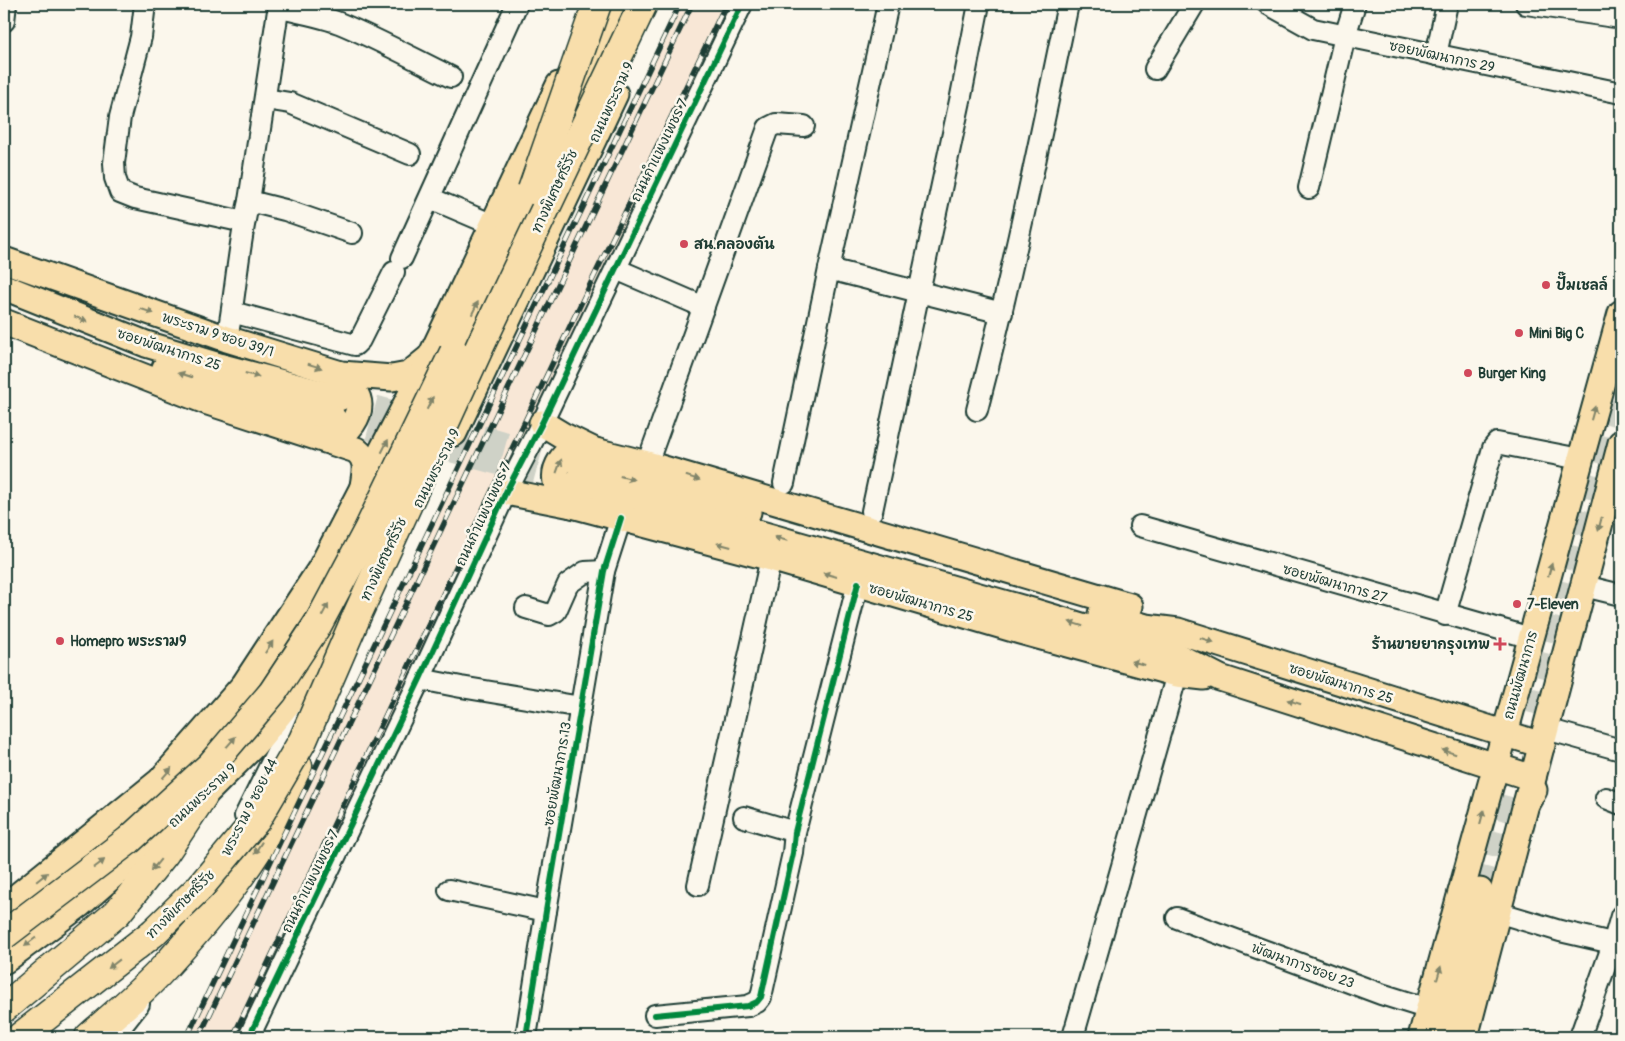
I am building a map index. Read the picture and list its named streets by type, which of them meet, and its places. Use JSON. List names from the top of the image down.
{
  "streets": {
    "highway": ["ทางพิเศษศรีรัช"],
    "main road": [
      "ถนนพระราม 9",
      "พระราม 9 ซอย 39/1",
      "ซอยพัฒนาการ 25",
      "ถนนพัฒนาการ"
    ],
    "street": [
      "ซอยพัฒนาการ 29",
      "ถนนกำแพงเพชร 7",
      "ซอยพัฒนาการ 27",
      "ซอยพัฒนาการ 13",
      "พระราม 9 ซอย 44",
      "พัฒนาการซอย 23"
    ]
  },
  "crossings": [
    ["ถนนพระราม 9", "พระราม 9 ซอย 44"],
    ["ถนนกำแพงเพชร 7", "ซอยพัฒนาการ 25"],
    ["ซอยพัฒนาการ 25", "ถนนพัฒนาการ"],
    ["ซอยพัฒนาการ 25", "ซอยพัฒนาการ 13"],
    ["ซอยพัฒนาการ 27", "ถนนพัฒนาการ"],
    ["ถนนพัฒนาการ", "พัฒนาการซอย 23"]
  ],
  "places": {
    "other": [
      "สน.คลองตัน",
      "ปั๊มเชลล์",
      "Mini Big C",
      "Burger King",
      "7-Eleven",
      "Homepro พระราม9"
    ],
    "health": ["ร้านขายยากรุงเทพ"]
  }
}
